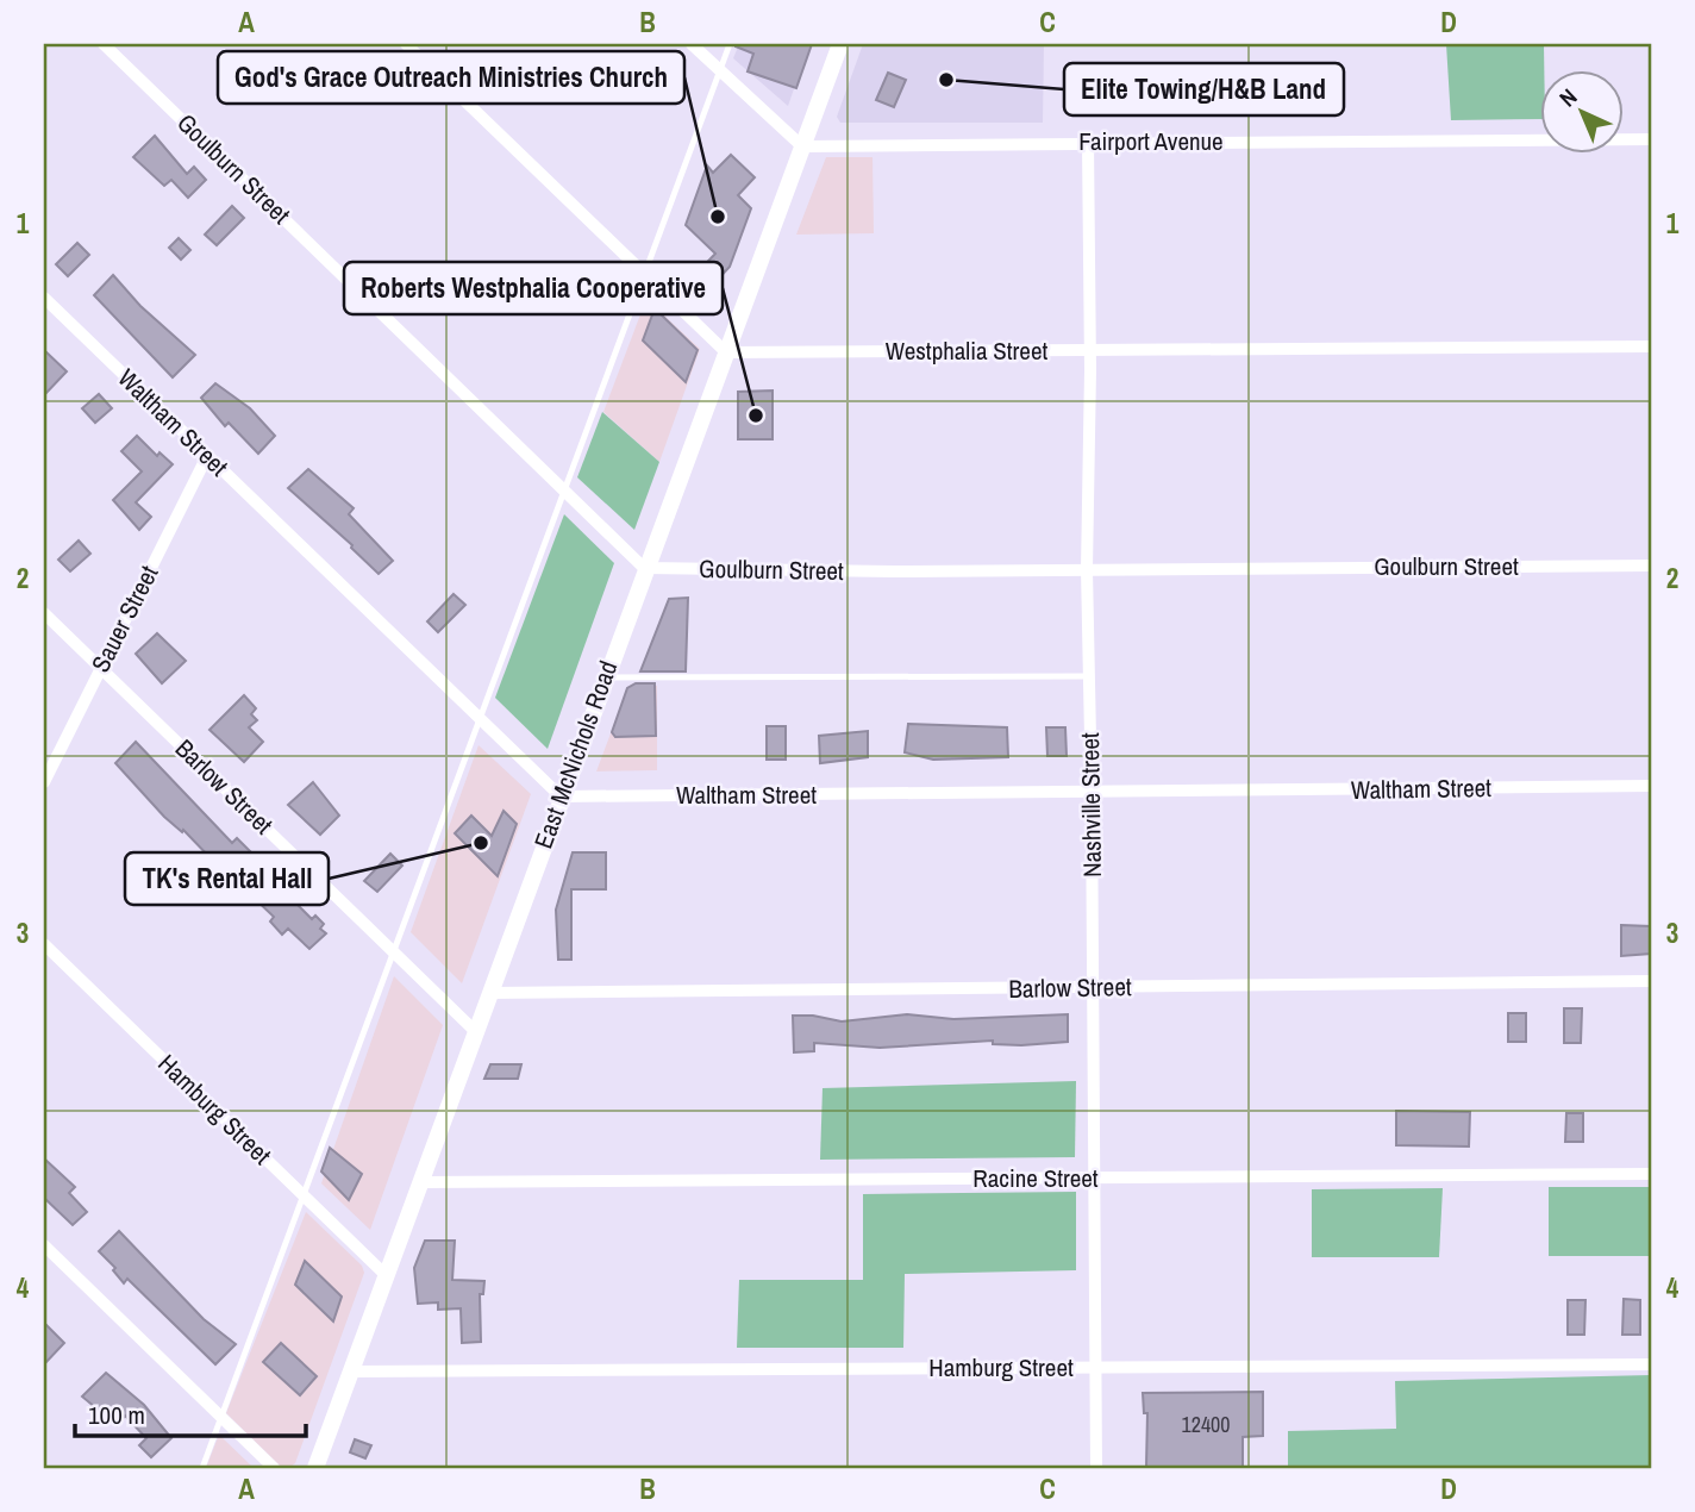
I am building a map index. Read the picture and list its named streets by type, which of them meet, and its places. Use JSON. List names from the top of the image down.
{
  "streets": {
    "street": [
      "Fairport Avenue",
      "Goulburn Street",
      "Westphalia Street",
      "Waltham Street",
      "Sauer Street",
      "East McNichols Road",
      "Barlow Street",
      "Nashville Street",
      "Hamburg Street",
      "Racine Street"
    ]
  },
  "crossings": [
    ["Fairport Avenue", "East McNichols Road"],
    ["Fairport Avenue", "Nashville Street"],
    ["Goulburn Street", "East McNichols Road"],
    ["Goulburn Street", "Nashville Street"],
    ["Westphalia Street", "East McNichols Road"],
    ["Westphalia Street", "Nashville Street"],
    ["Waltham Street", "Sauer Street"],
    ["Waltham Street", "East McNichols Road"],
    ["Waltham Street", "Nashville Street"],
    ["Sauer Street", "Barlow Street"],
    ["East McNichols Road", "Barlow Street"],
    ["East McNichols Road", "Hamburg Street"],
    ["East McNichols Road", "Racine Street"],
    ["Barlow Street", "Nashville Street"],
    ["Nashville Street", "Hamburg Street"],
    ["Nashville Street", "Racine Street"]
  ],
  "places": [
    "Elite Towing/H&B Land",
    "God's Grace Outreach Ministries Church",
    "Roberts Westphalia Cooperative",
    "TK's Rental Hall"
  ],
  "house_numbers": ["12400"],
  "scale_bar": "100 m",
  "north": "top left",
  "grid": {
    "columns": [
      "A",
      "B",
      "C",
      "D"
    ],
    "rows": [
      "1",
      "2",
      "3",
      "4"
    ]
  }
}
